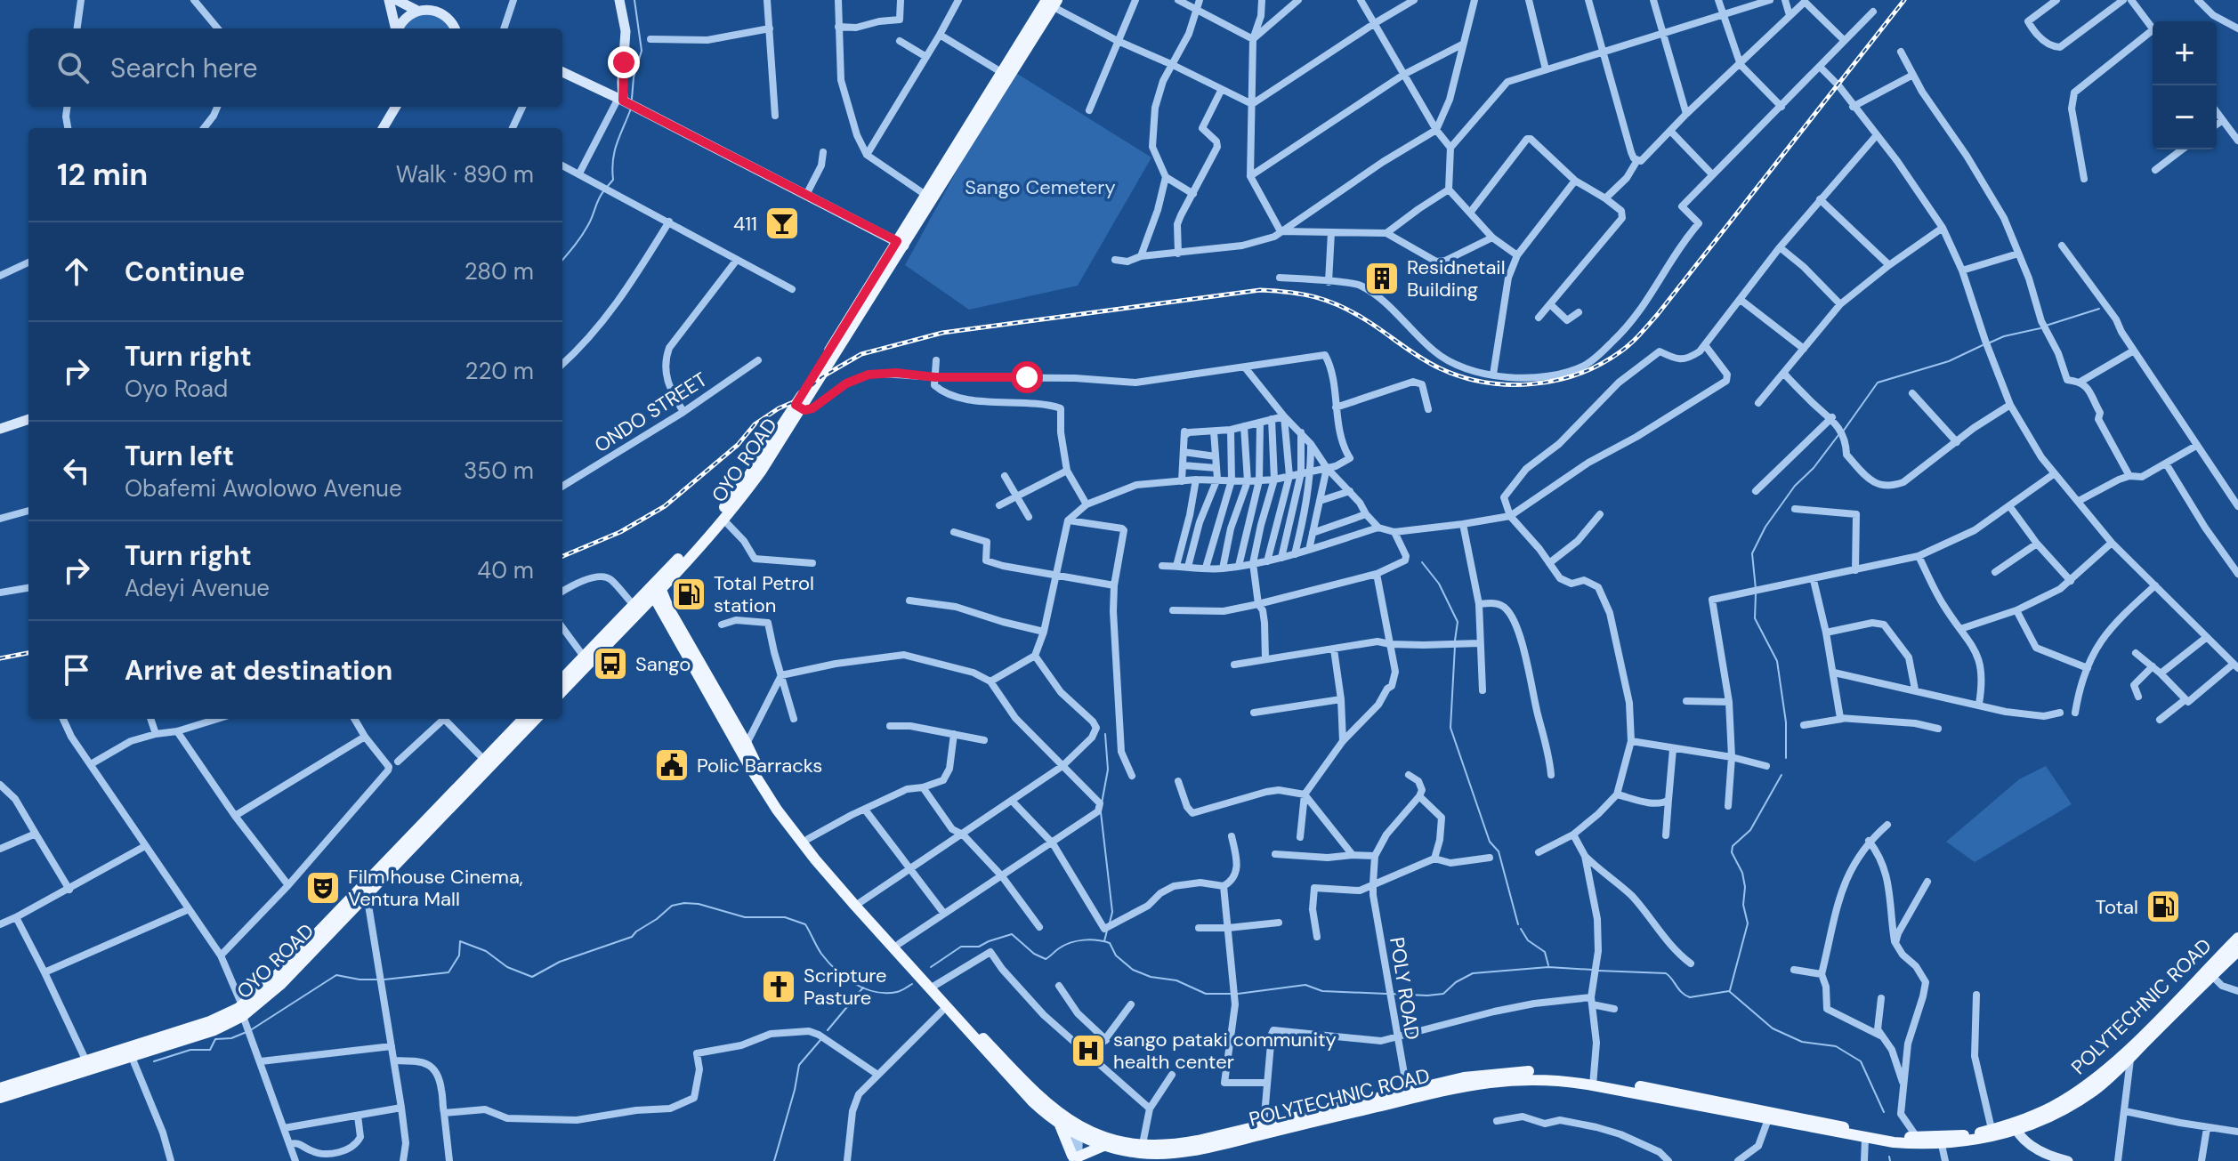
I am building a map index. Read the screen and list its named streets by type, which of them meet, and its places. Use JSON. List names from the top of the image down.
{
  "streets": {
    "main road": ["OYO ROAD", "POLYTECHNIC ROAD"],
    "street": ["ONDO STREET", "POLY ROAD"]
  },
  "crossings": [
    ["OYO ROAD", "POLYTECHNIC ROAD"],
    ["POLY ROAD", "POLYTECHNIC ROAD"]
  ],
  "parks": ["Sango Cemetery"],
  "places": {
    "bar": ["411"],
    "building": ["Residnetail Building"],
    "fuel station": ["Total Petrol station", "Total"],
    "bus stop": ["Sango"],
    "public building": ["Polic Barracks"],
    "theatre": ["Film house Cinema, Ventura Mall"],
    "church": ["Scripture Pasture"],
    "hospital": ["sango pataki community health center"]
  },
  "page": {
    "map_buttons": ["+", "−"],
    "search": "Search here",
    "heading": ["12 min", "Walk · 890 m"],
    "list": [
      ["Continue", "280 m"],
      ["Turn right", "Oyo Road", "220 m"],
      ["Turn left", "Obafemi Awolowo Avenue", "350 m"],
      ["Turn right", "Adeyi Avenue", "40 m"],
      "Arrive at destination"
    ]
  }
}
